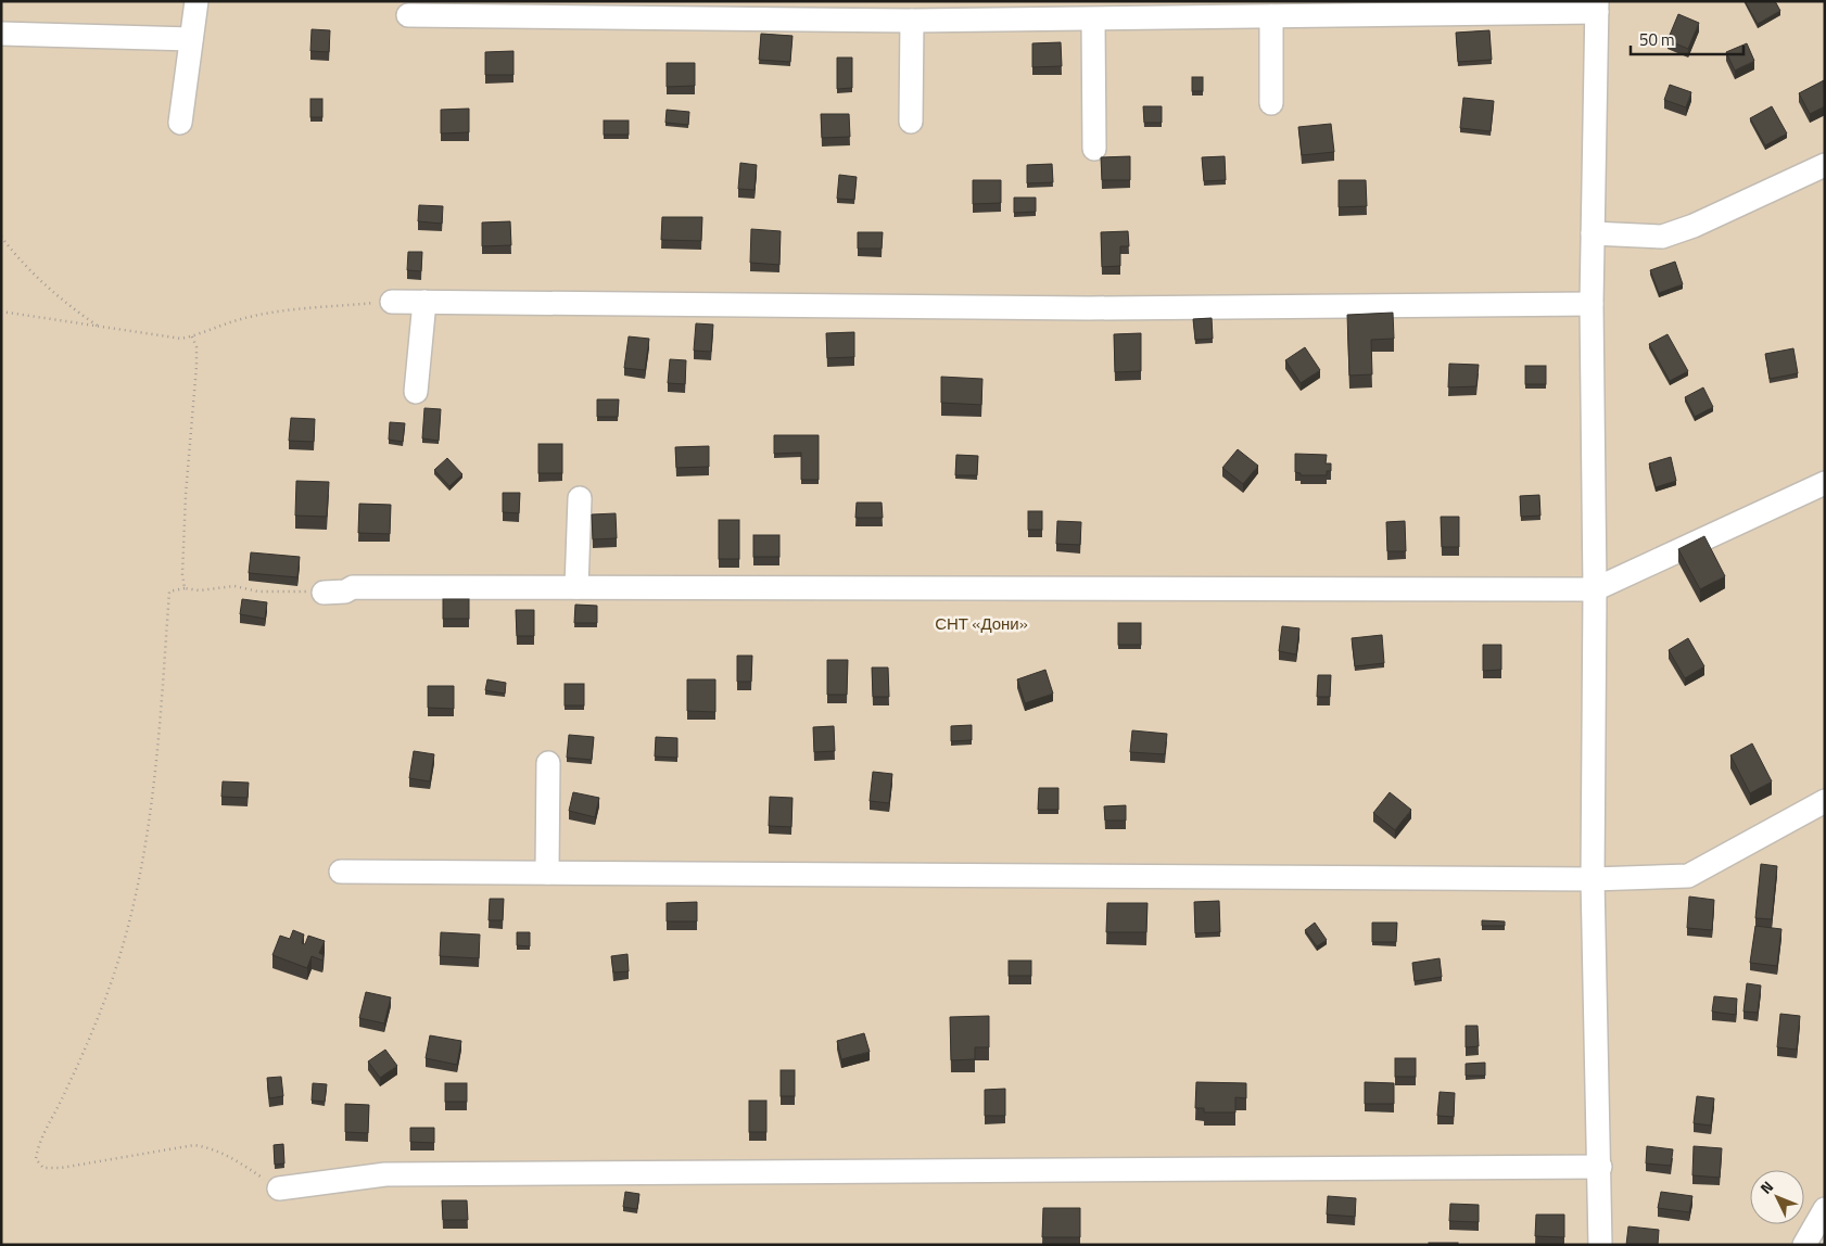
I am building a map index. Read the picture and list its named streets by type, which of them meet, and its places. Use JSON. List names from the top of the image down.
{
  "parks": ["СНТ «Дони»"],
  "scale_bar": "50 m",
  "north": "top left"
}
